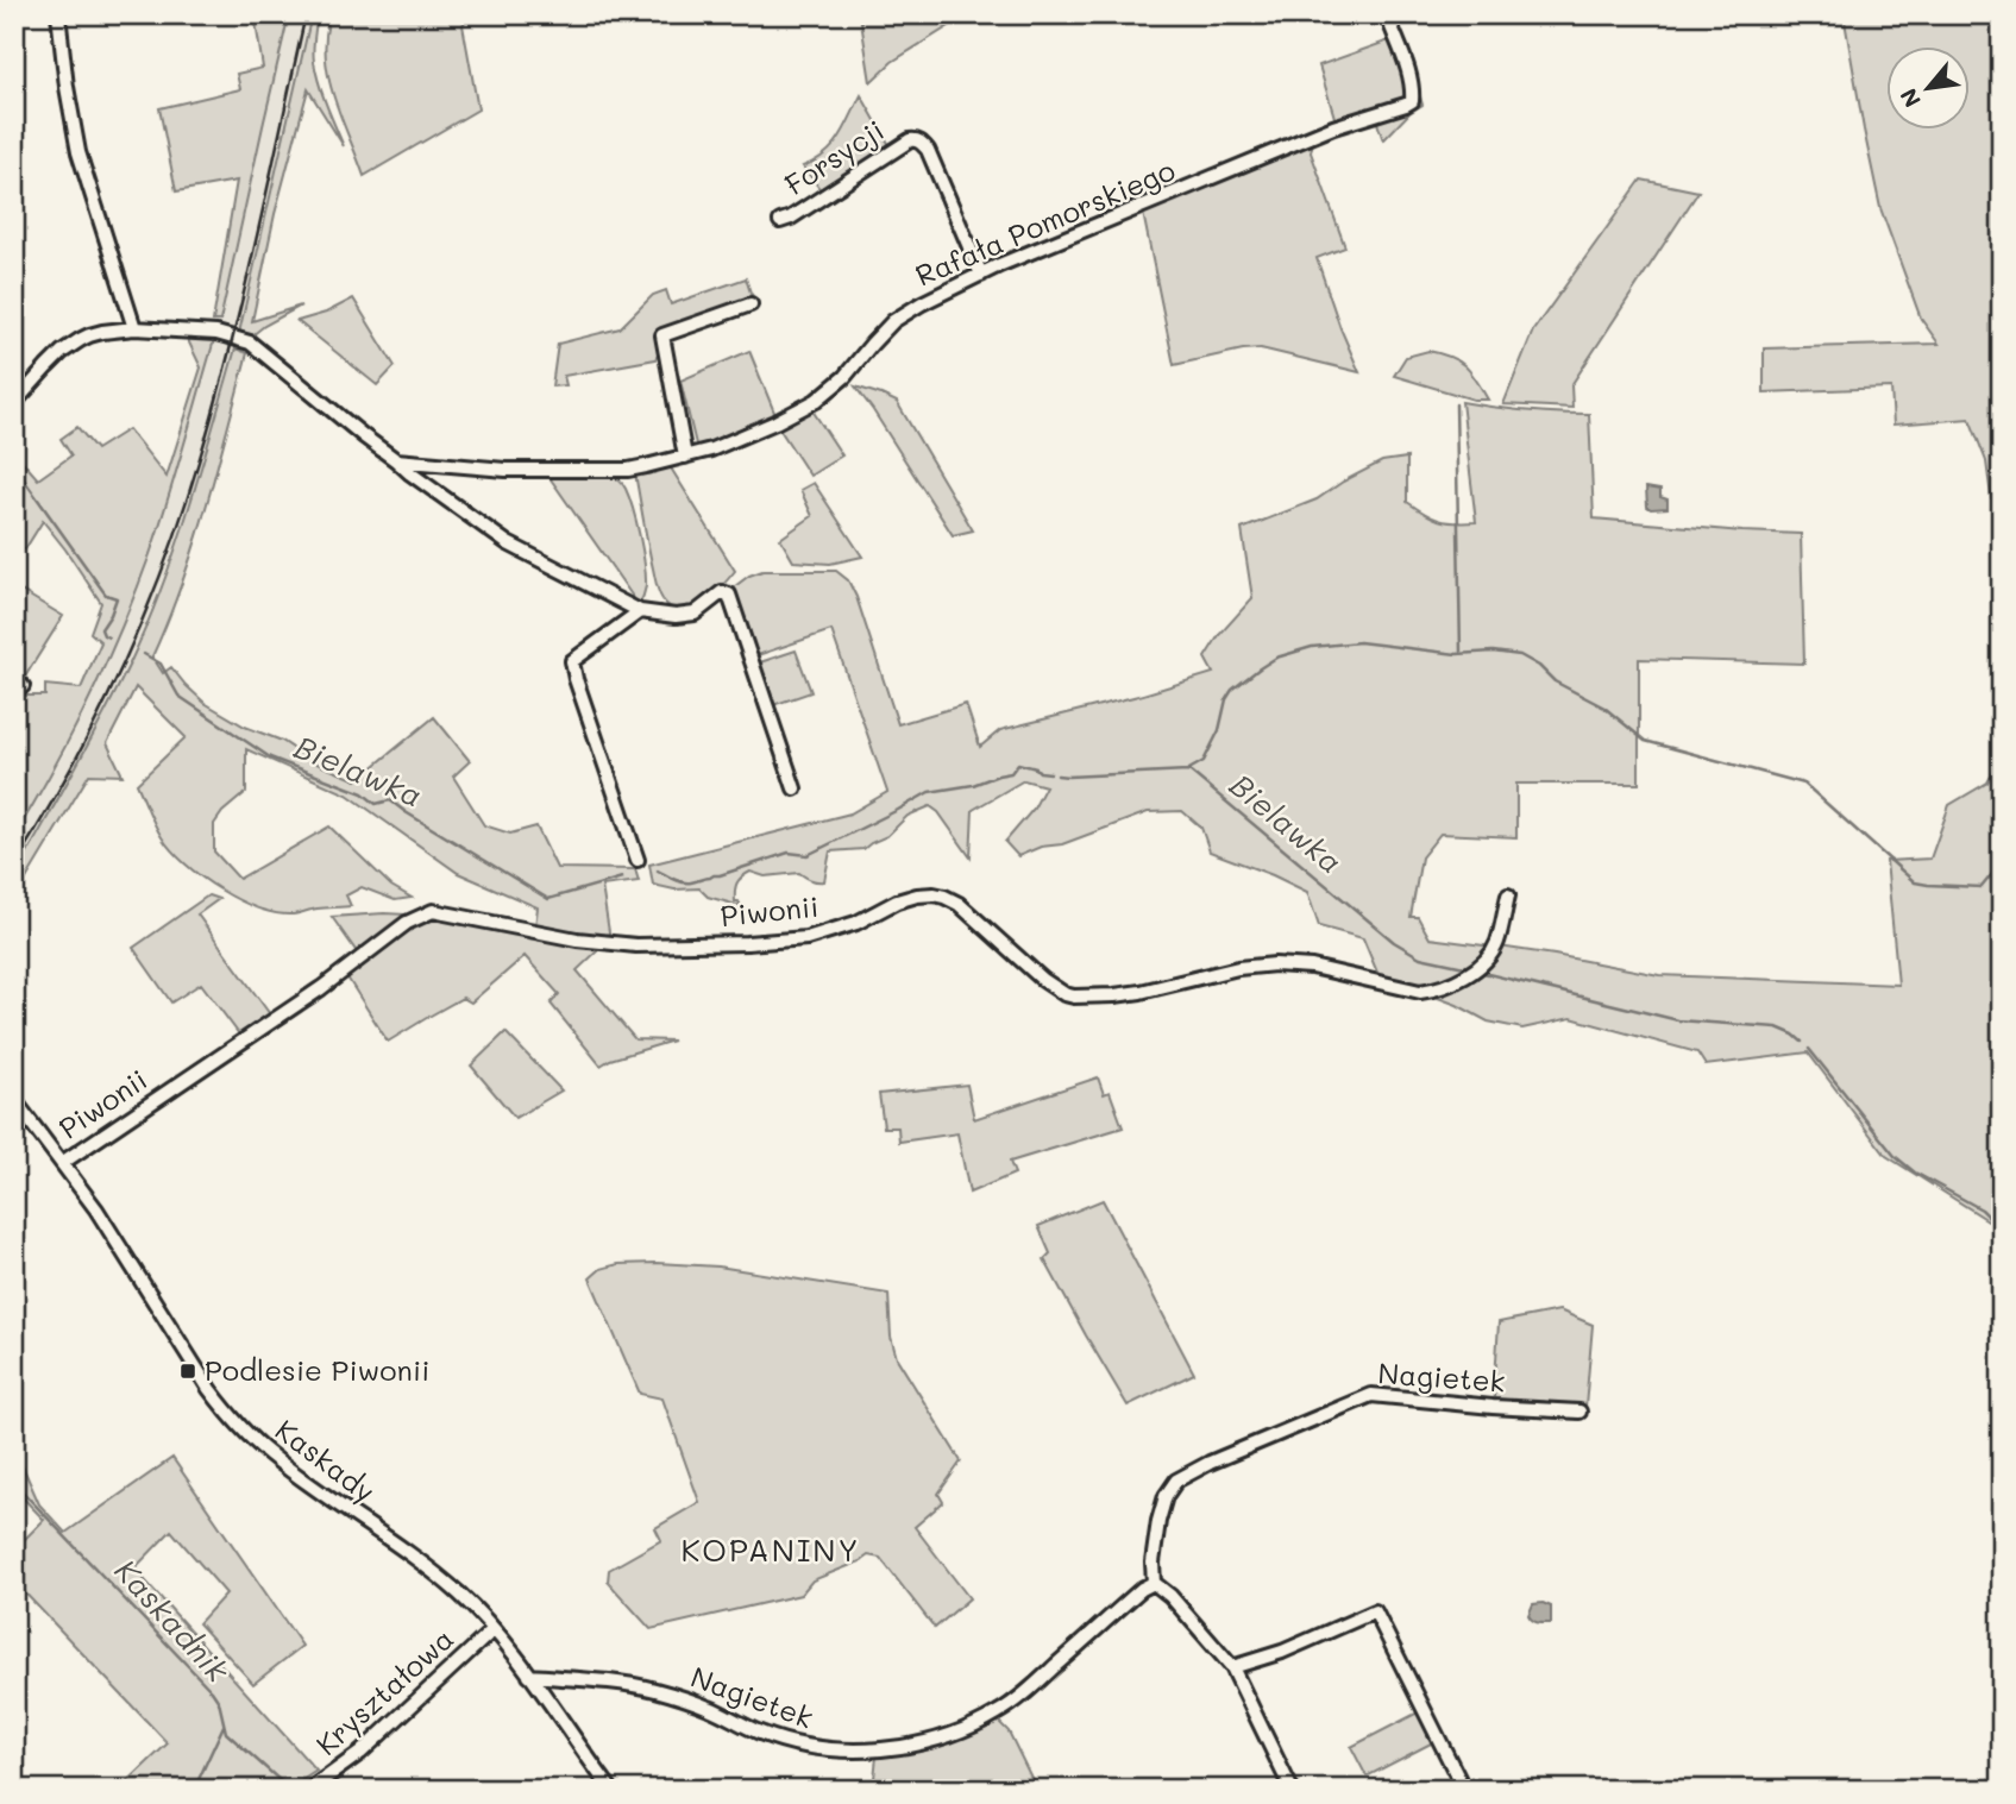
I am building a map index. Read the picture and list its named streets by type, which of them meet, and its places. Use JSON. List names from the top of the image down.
{
  "streets": {
    "street": [
      "Forsycji",
      "Rafała Pomorskiego",
      "Piwonii",
      "Nagietek",
      "Kaskady",
      "Kryształowa"
    ]
  },
  "crossings": [
    ["Forsycji", "Rafała Pomorskiego"],
    ["Piwonii", "Kaskady"],
    ["Nagietek", "Kaskady"],
    ["Kaskady", "Kryształowa"]
  ],
  "districts": ["KOPANINY"],
  "water": ["Bielawka", "Kaskadnik"],
  "places": {
    "transit": ["Podlesie Piwonii"]
  },
  "north": "bottom left"
}
